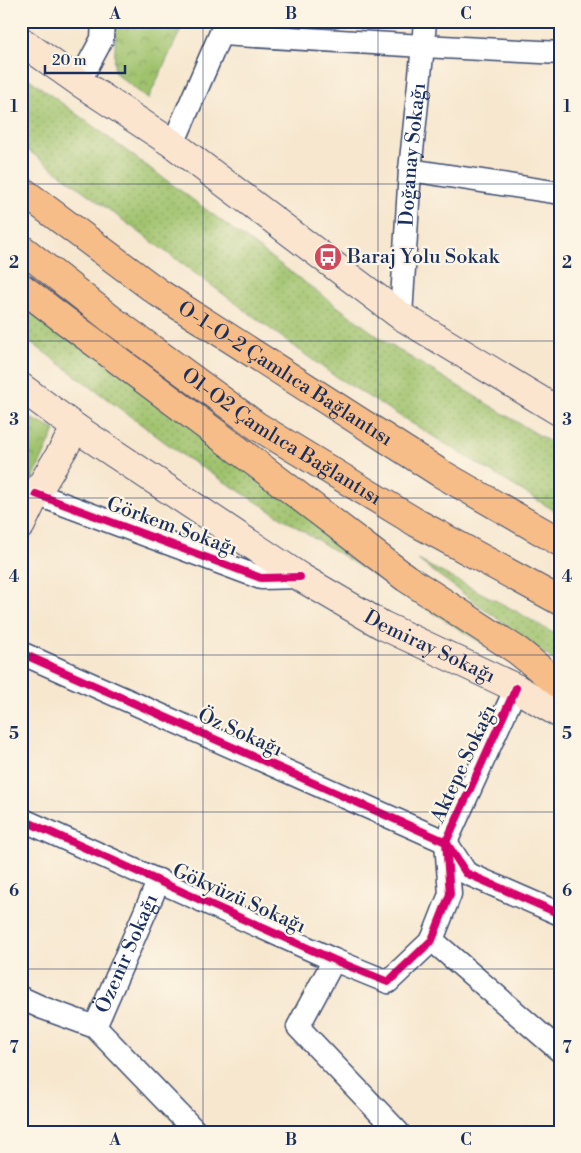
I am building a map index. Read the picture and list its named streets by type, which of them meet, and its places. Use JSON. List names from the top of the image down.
{
  "streets": {
    "highway": ["O-1-O-2 Çamlıca Bağlantısı", "O1-O2 Çamlıca Bağlantısı"],
    "main road": ["Demiray Sokağı"],
    "street": [
      "Doğanay Sokağı",
      "Görkem Sokağı",
      "Öz Sokağı",
      "Aktepe Sokağı",
      "Gökyüzü Sokağı",
      "Özenir Sokağı"
    ]
  },
  "crossings": [
    ["Görkem Sokağı", "Demiray Sokağı"],
    ["Demiray Sokağı", "Aktepe Sokağı"],
    ["Öz Sokağı", "Aktepe Sokağı"],
    ["Aktepe Sokağı", "Gökyüzü Sokağı"],
    ["Gökyüzü Sokağı", "Özenir Sokağı"]
  ],
  "places": {
    "bus stop": ["Baraj Yolu Sokak"]
  },
  "scale_bar": "20 m",
  "grid": {
    "columns": ["A", "B", "C"],
    "rows": [
      "1",
      "2",
      "3",
      "4",
      "5",
      "6",
      "7"
    ]
  }
}
